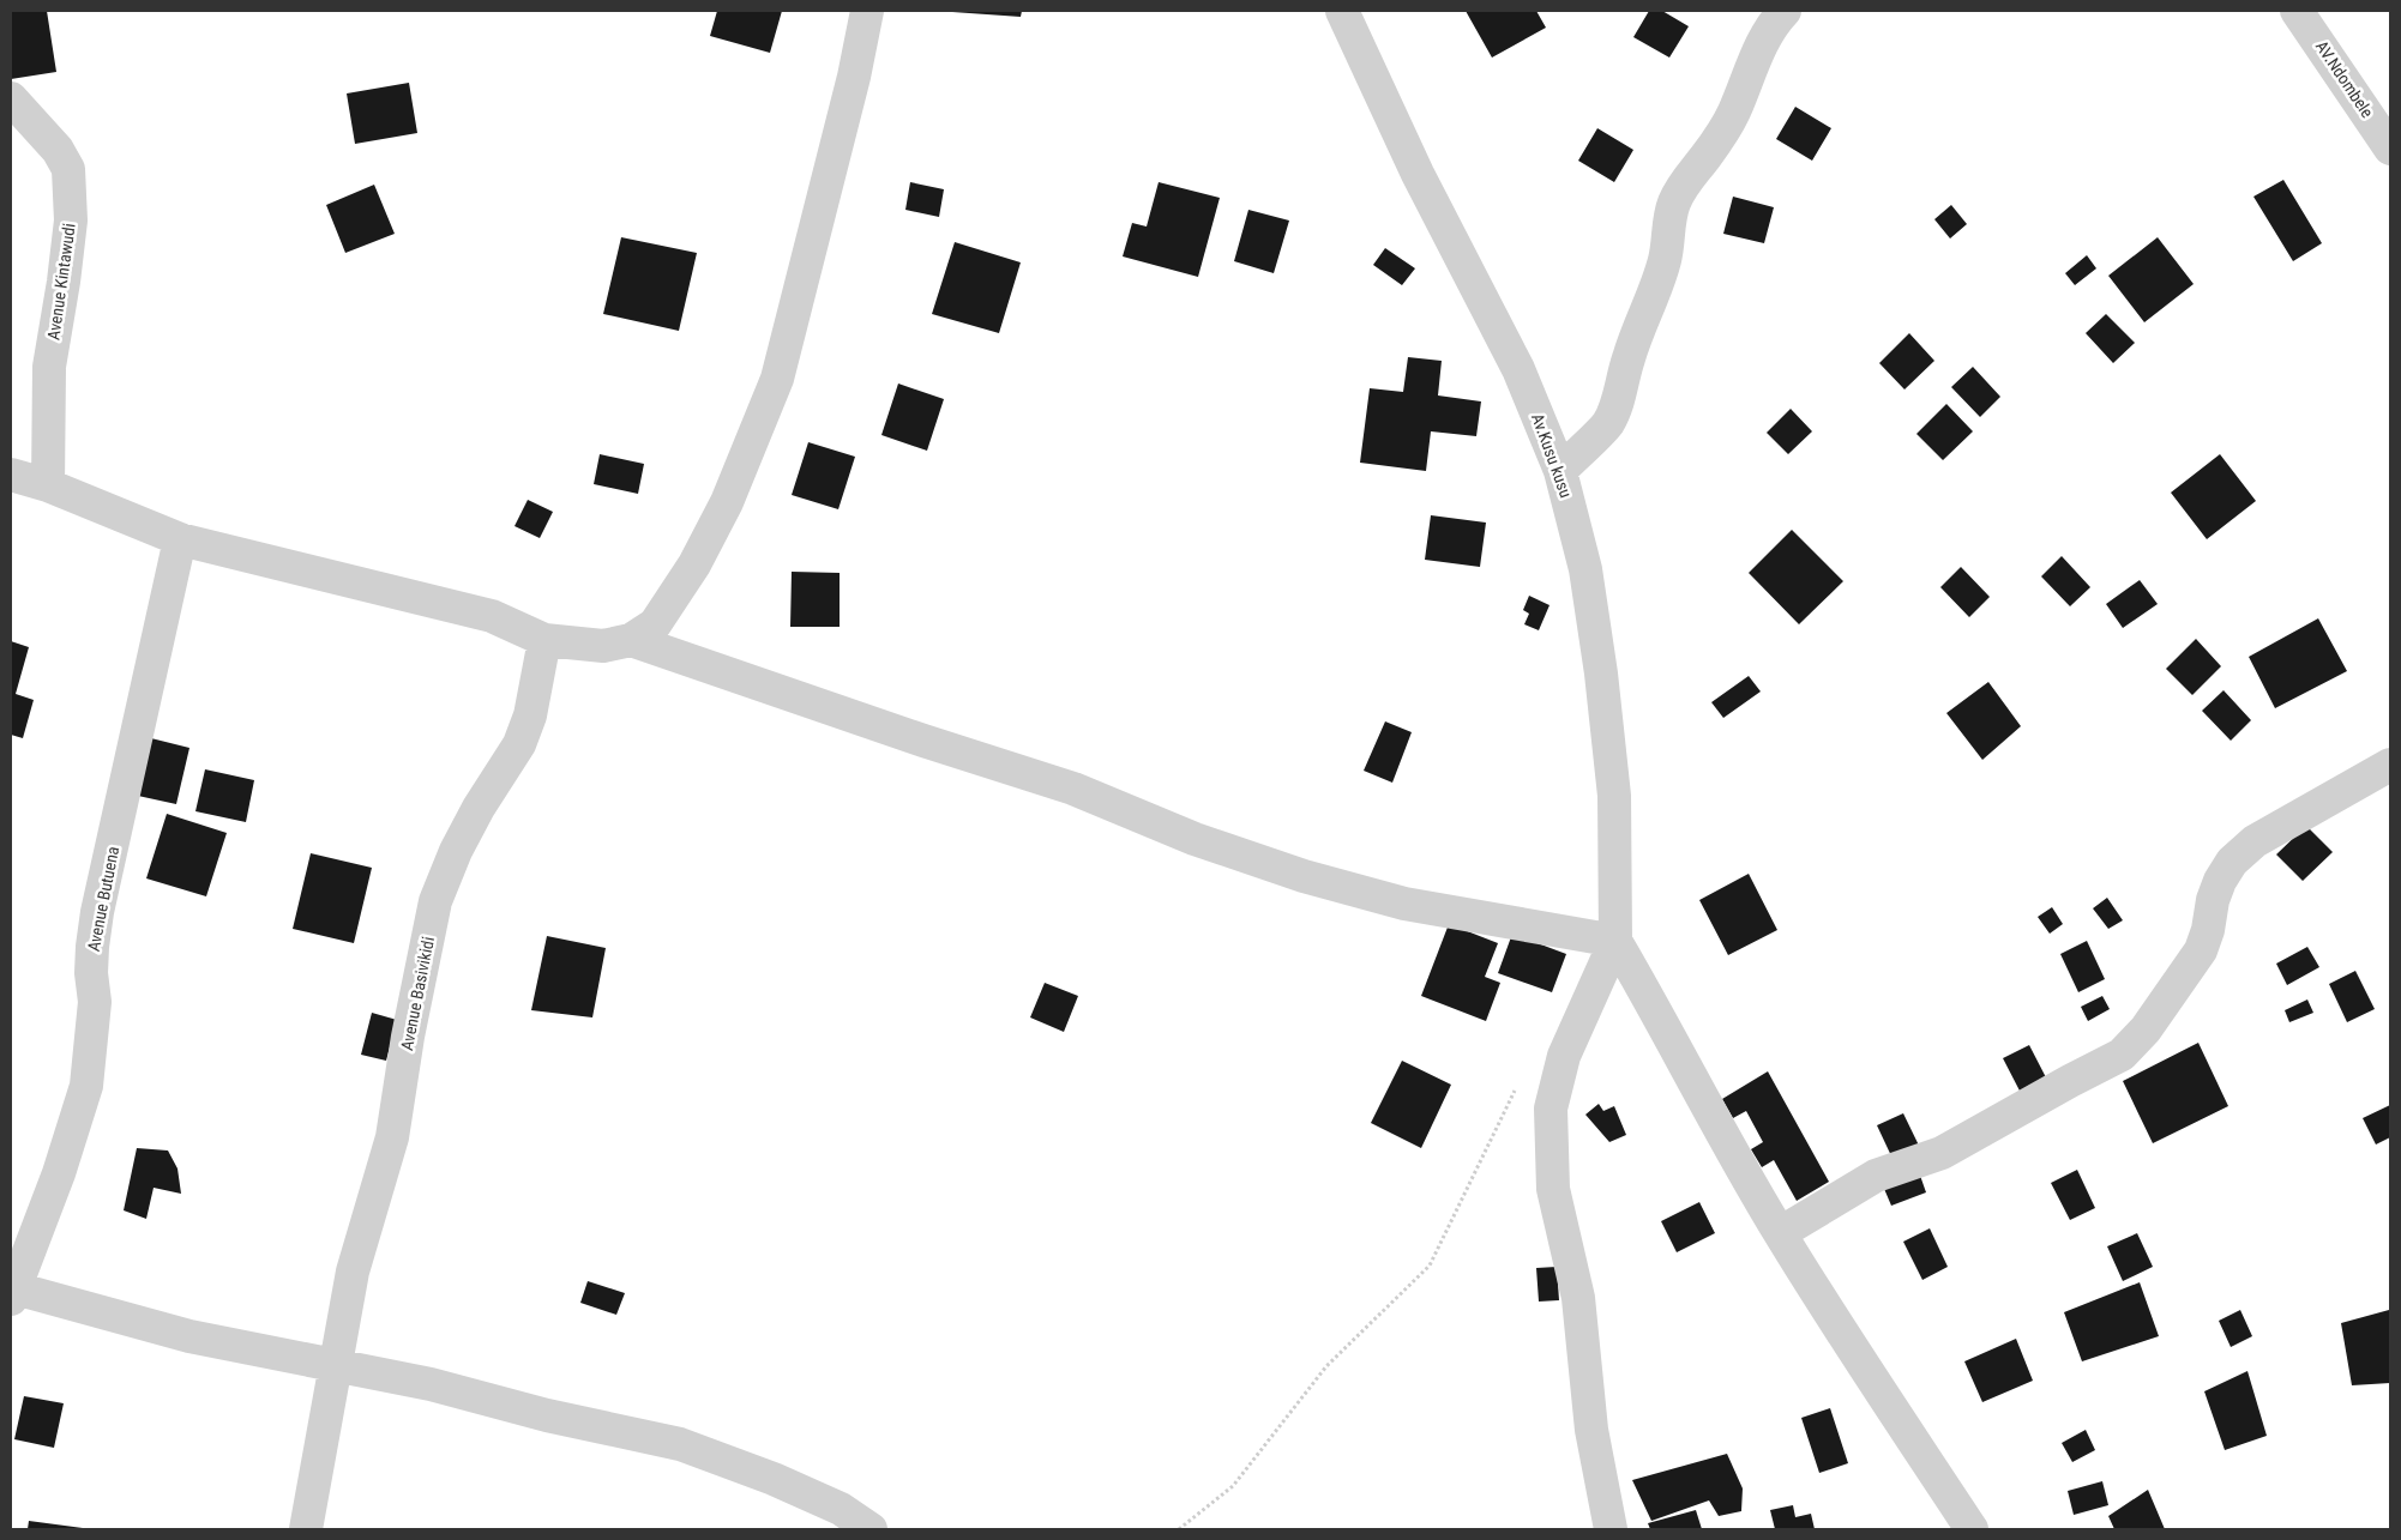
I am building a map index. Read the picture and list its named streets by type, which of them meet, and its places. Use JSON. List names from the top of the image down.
{
  "streets": {
    "street": [
      "AV.Ndombele",
      "Avenue Kintawudi",
      "Av.Kusu kusu",
      "Avenue Butuena",
      "Avenue Basivikidi"
    ]
  }
}
